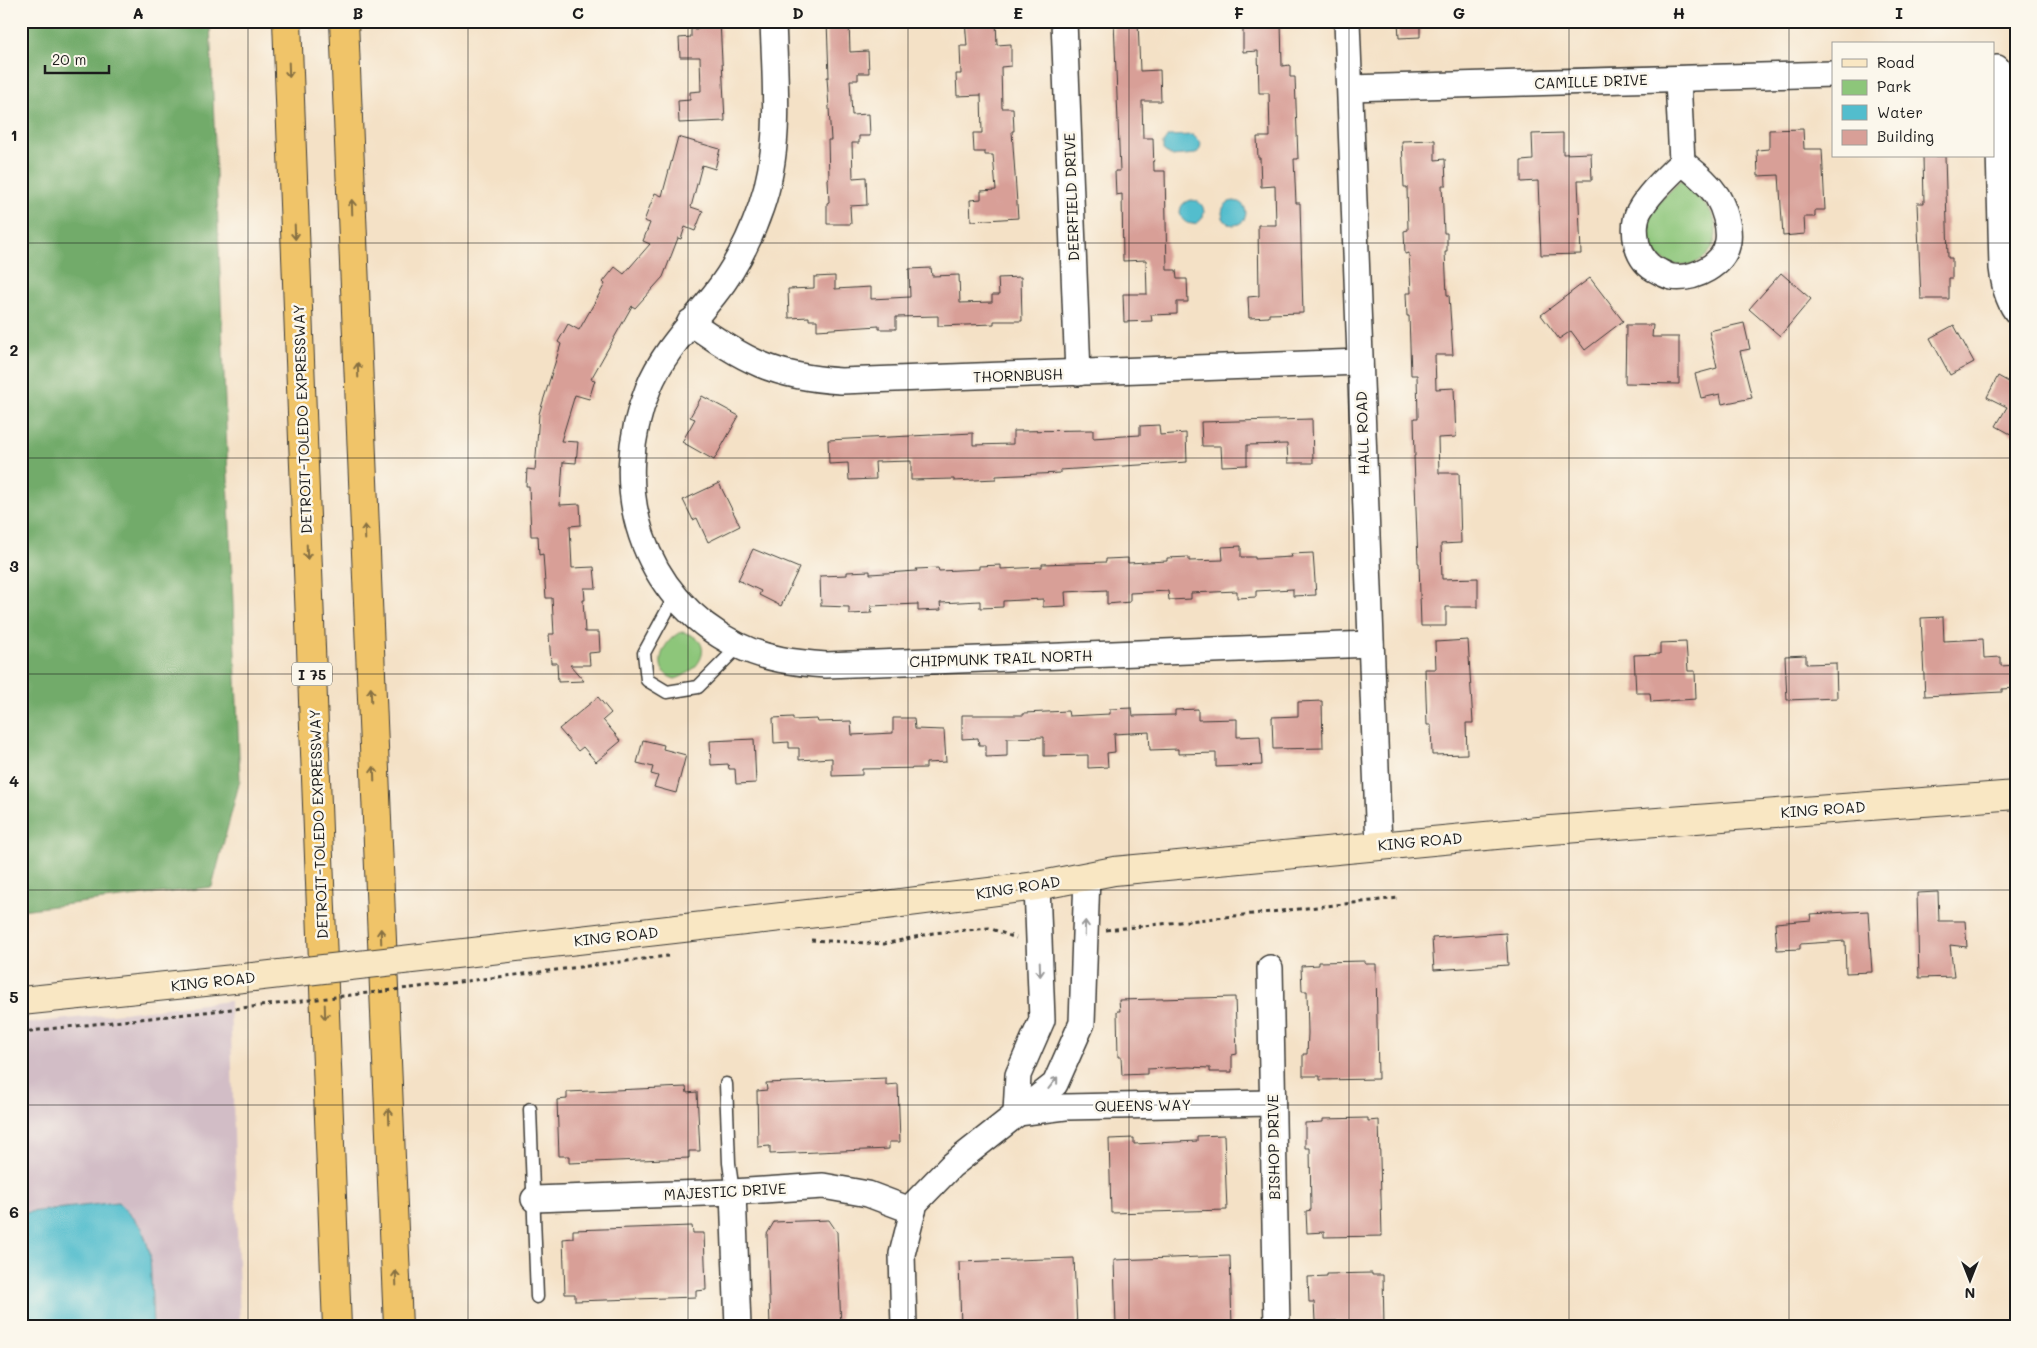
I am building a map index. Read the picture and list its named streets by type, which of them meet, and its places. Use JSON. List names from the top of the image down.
{
  "streets": {
    "highway": ["DETROIT-TOLEDO EXPRESSWAY", "I 75"],
    "main road": ["KING ROAD"],
    "street": [
      "CAMILLE DRIVE",
      "DEERFIELD DRIVE",
      "THORNBUSH",
      "HALL ROAD",
      "CHIPMUNK TRAIL NORTH",
      "QUEENS WAY",
      "BISHOP DRIVE",
      "MAJESTIC DRIVE"
    ]
  },
  "crossings": [
    ["CAMILLE DRIVE", "HALL ROAD"],
    ["DEERFIELD DRIVE", "THORNBUSH"],
    ["THORNBUSH", "HALL ROAD"],
    ["THORNBUSH", "CHIPMUNK TRAIL NORTH"],
    ["HALL ROAD", "CHIPMUNK TRAIL NORTH"],
    ["HALL ROAD", "KING ROAD"],
    ["QUEENS WAY", "BISHOP DRIVE"]
  ],
  "legend": [
    "Road",
    "Park",
    "Water",
    "Building"
  ],
  "scale_bar": "20 m",
  "north": "bottom",
  "grid": {
    "columns": [
      "A",
      "B",
      "C",
      "D",
      "E",
      "F",
      "G",
      "H",
      "I"
    ],
    "rows": [
      "1",
      "2",
      "3",
      "4",
      "5",
      "6"
    ]
  }
}
